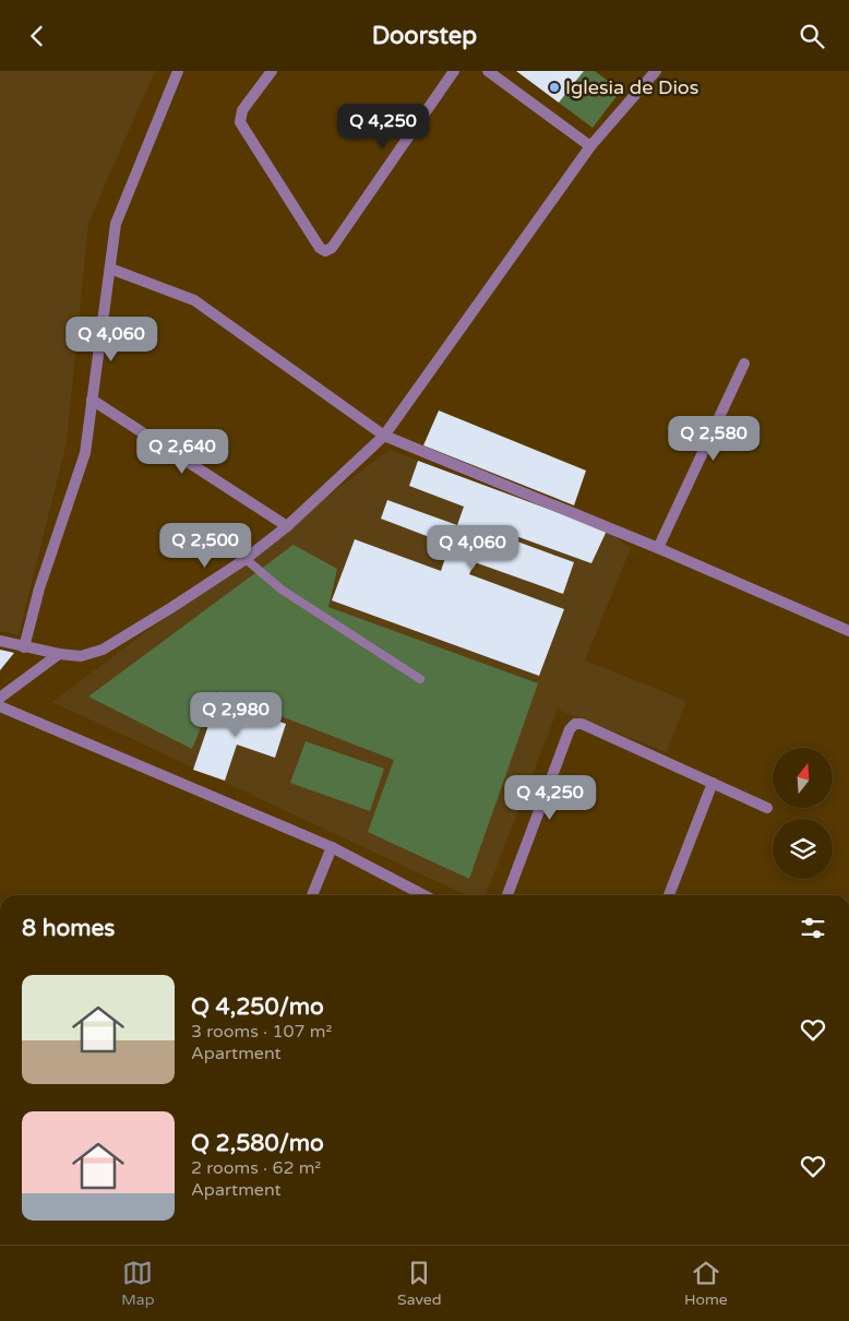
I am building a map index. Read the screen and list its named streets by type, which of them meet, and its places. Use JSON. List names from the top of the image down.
{
  "places": ["Iglesia de Dios"],
  "north": "top",
  "page": {
    "header": "Doorstep",
    "price": [
      "Q 4,250",
      "Q 4,060",
      "Q 2,580",
      "Q 2,640",
      "Q 2,500",
      "Q 4,060",
      "Q 2,980",
      "Q 4,250"
    ],
    "heading": "8 homes",
    "list": [
      {
        "name": "Q 4,250/mo",
        "note": "3 rooms · 107 m² · Apartment"
      },
      {
        "name": "Q 2,580/mo",
        "note": "2 rooms · 62 m² · Apartment"
      }
    ],
    "tabs": ["Map", "Saved", "Home"]
  }
}
